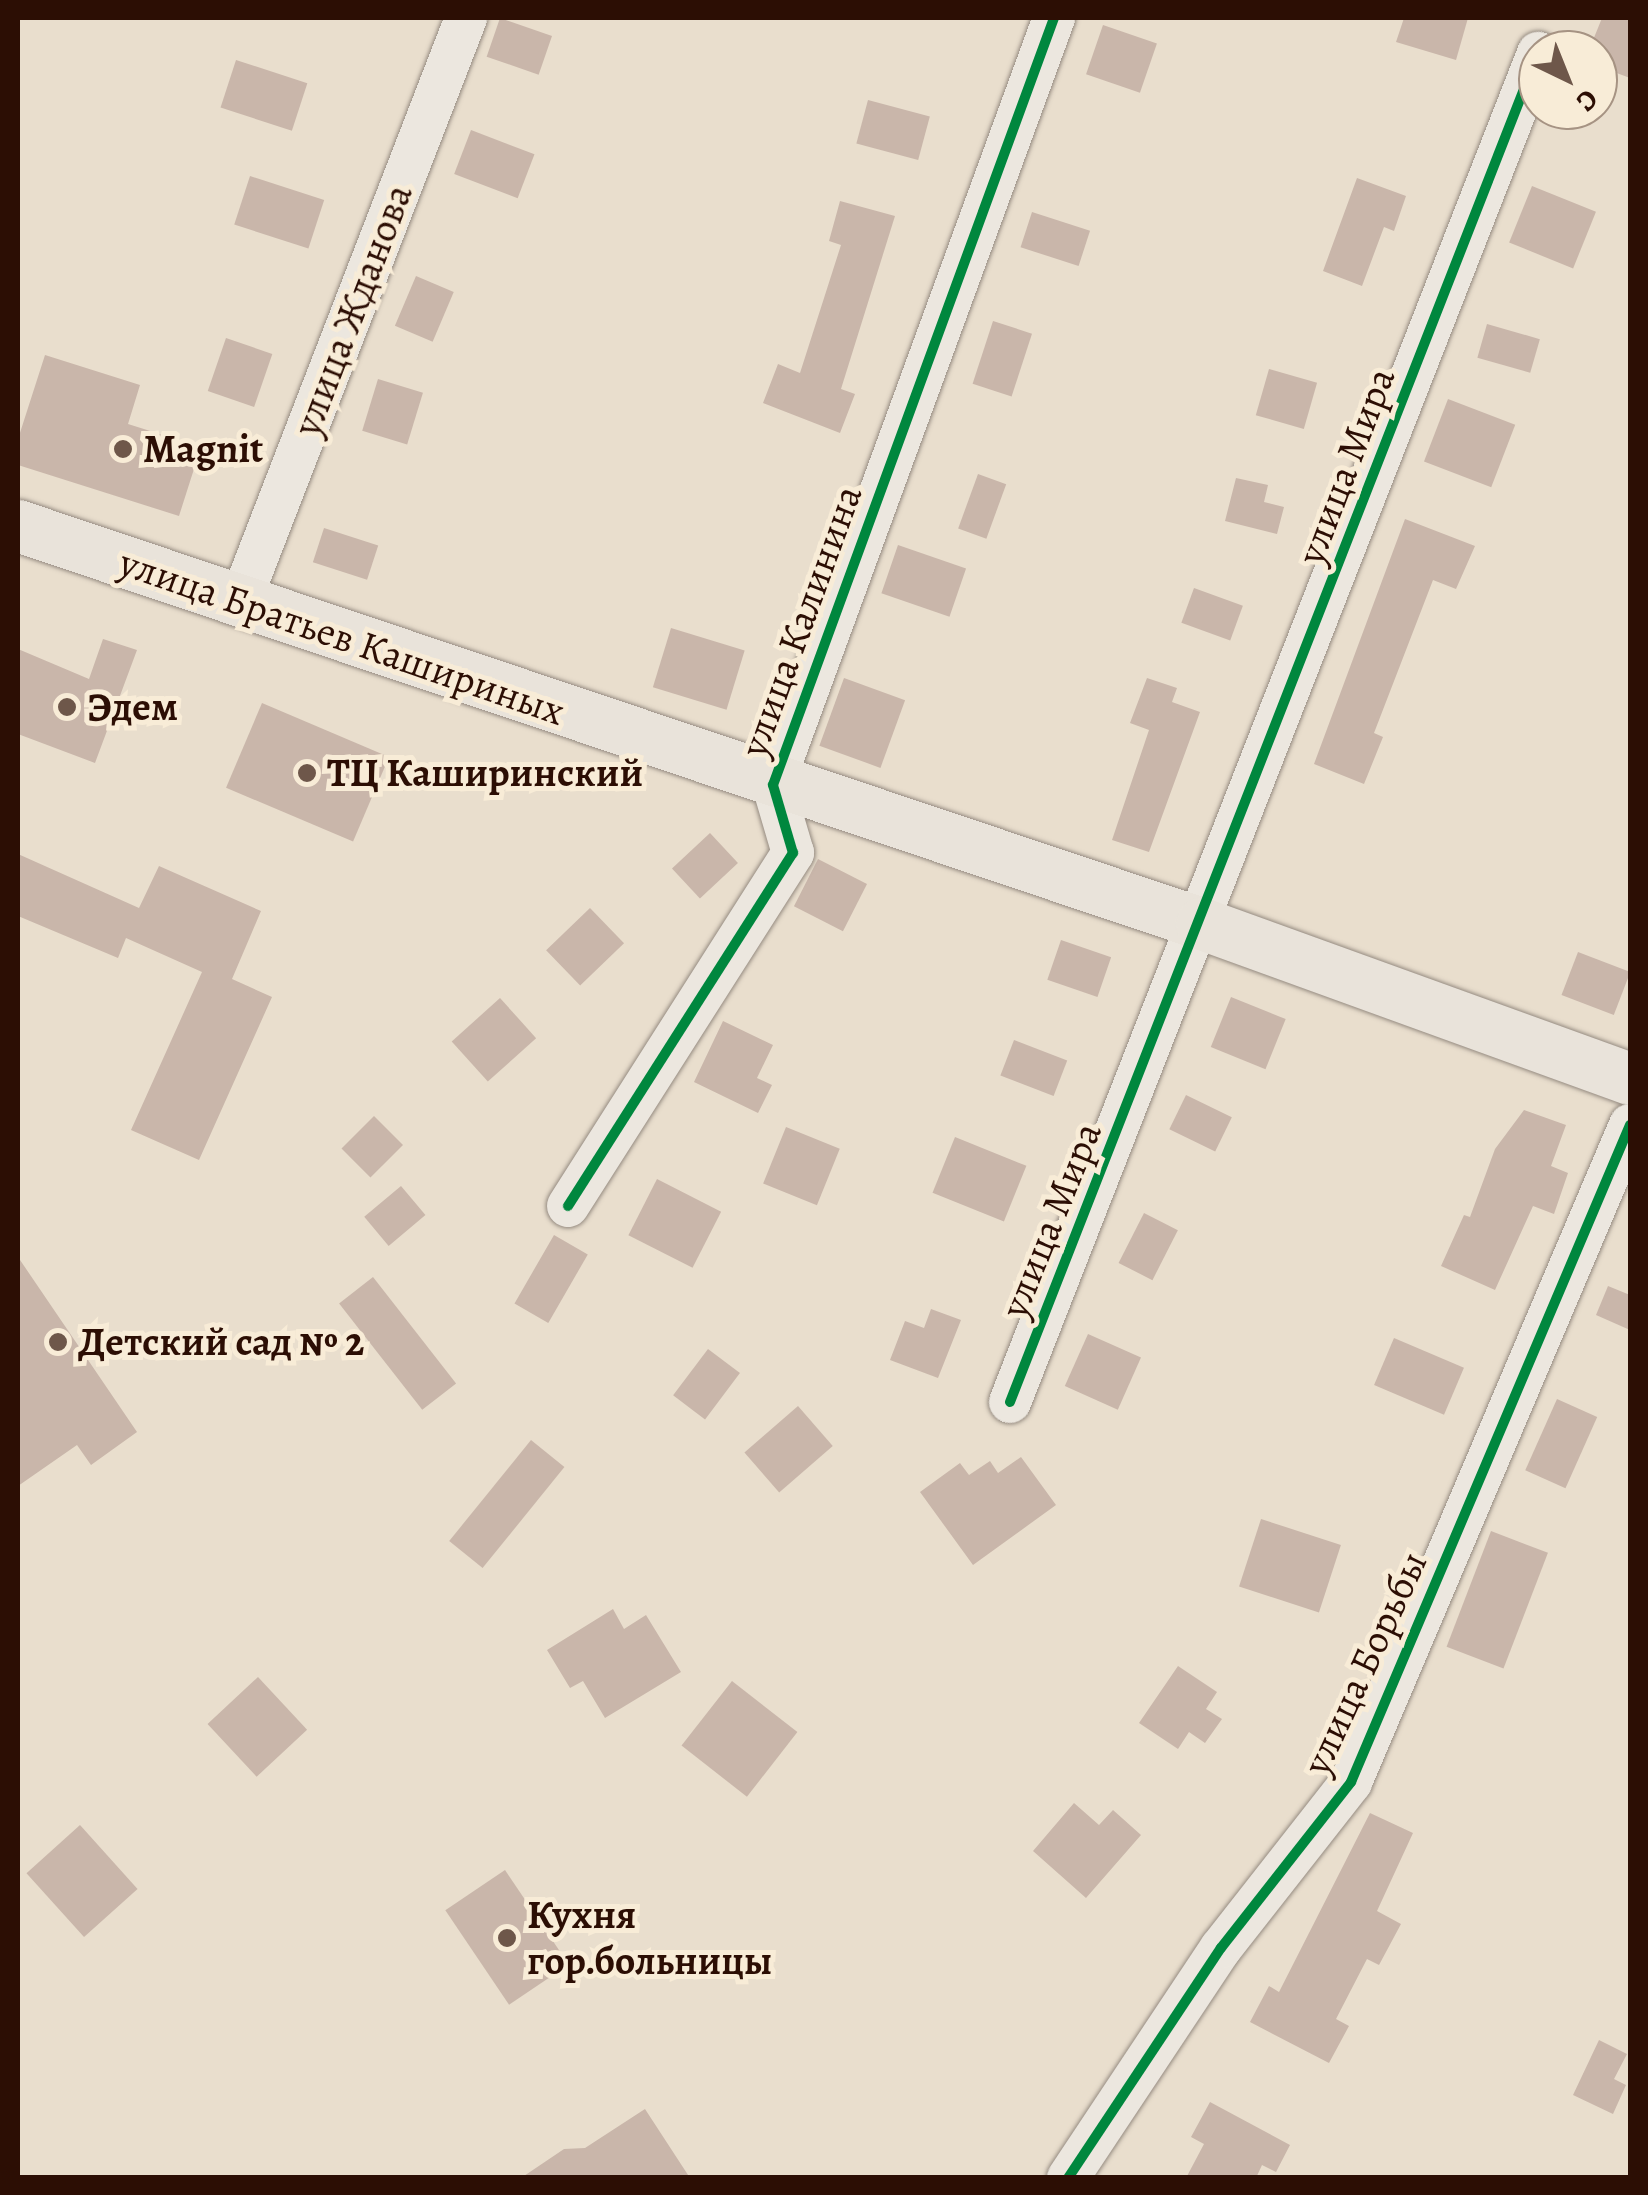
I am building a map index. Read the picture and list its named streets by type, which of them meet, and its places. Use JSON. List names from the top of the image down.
{
  "streets": {
    "main road": ["улица Братьев Кашириных"],
    "street": [
      "улица Жданова",
      "улица Мира",
      "улица Калинина",
      "улица Борьбы"
    ]
  },
  "crossings": [
    ["улица Жданова", "улица Братьев Кашириных"],
    ["улица Мира", "улица Братьев Кашириных"],
    ["улица Калинина", "улица Братьев Кашириных"]
  ],
  "places": [
    "Magnit",
    "Эдем",
    "ТЦ Каширинский",
    "Детский сад № 2",
    "Кухня гор.больницы"
  ],
  "north": "bottom right"
}
